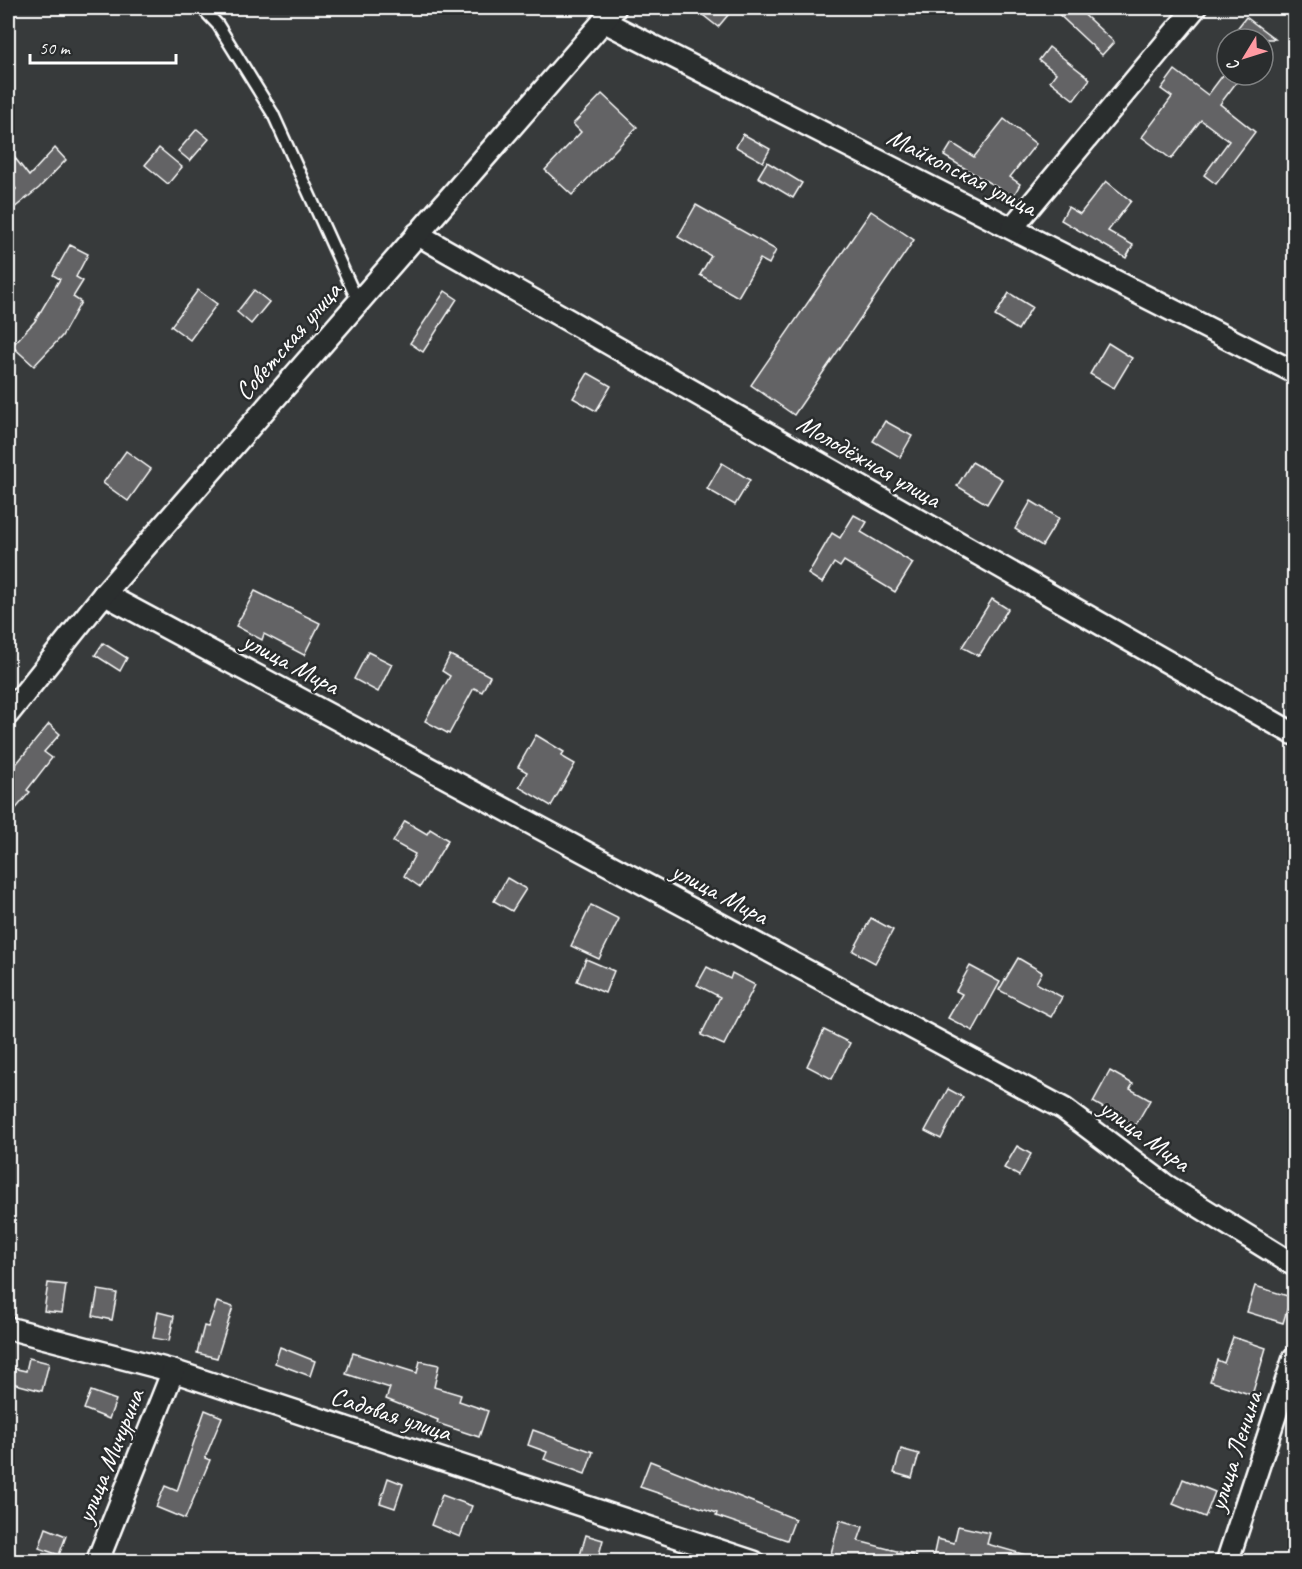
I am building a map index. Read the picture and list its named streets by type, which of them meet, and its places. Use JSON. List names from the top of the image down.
{
  "streets": {
    "street": [
      "Майкопская улица",
      "Советская улица",
      "Молодёжная улица",
      "улица Мира",
      "Садовая улица",
      "улица Ленина",
      "улица Мичурина"
    ]
  },
  "crossings": [
    ["Майкопская улица", "Советская улица"],
    ["Советская улица", "Молодёжная улица"],
    ["Советская улица", "улица Мира"],
    ["Садовая улица", "улица Мичурина"]
  ],
  "scale_bar": "50 m",
  "north": "bottom left"
}
